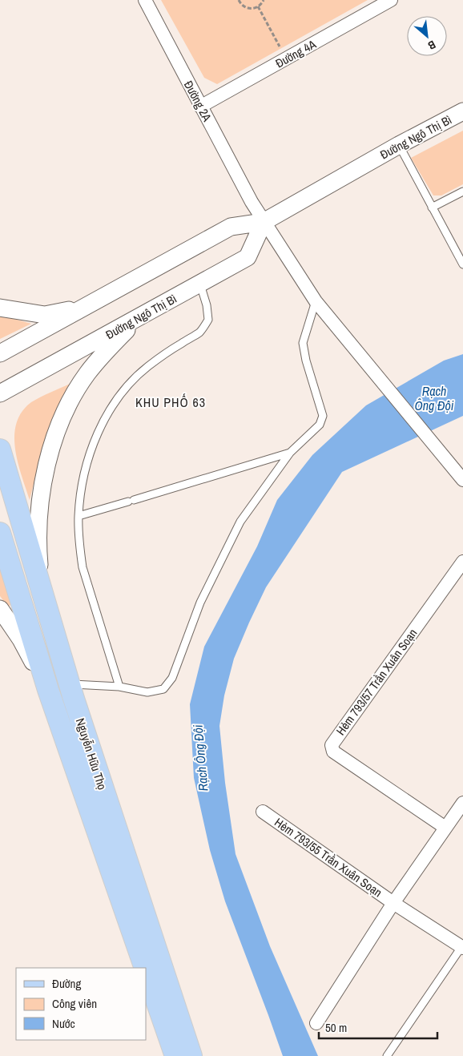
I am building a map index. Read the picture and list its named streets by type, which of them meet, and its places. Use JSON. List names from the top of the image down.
{
  "streets": {
    "main road": ["Nguyễn Hữu Thọ"],
    "street": [
      "Đường 4A",
      "Đường 2A",
      "Đường Ngô Thị Bì",
      "Hẻm 793/57 Trần Xuân Soạn",
      "Hẻm 793/55 Trần Xuân Soạn"
    ]
  },
  "crossings": [
    ["Đường 4A", "Đường 2A"],
    ["Đường 2A", "Đường Ngô Thị Bì"],
    ["Hẻm 793/57 Trần Xuân Soạn", "Hẻm 793/55 Trần Xuân Soạn"]
  ],
  "districts": ["KHU PHỐ 63"],
  "water": ["Rạch Ông Đội"],
  "legend": ["Đường", "Công viên", "Nước"],
  "scale_bar": "50 m",
  "north": "bottom right"
}
